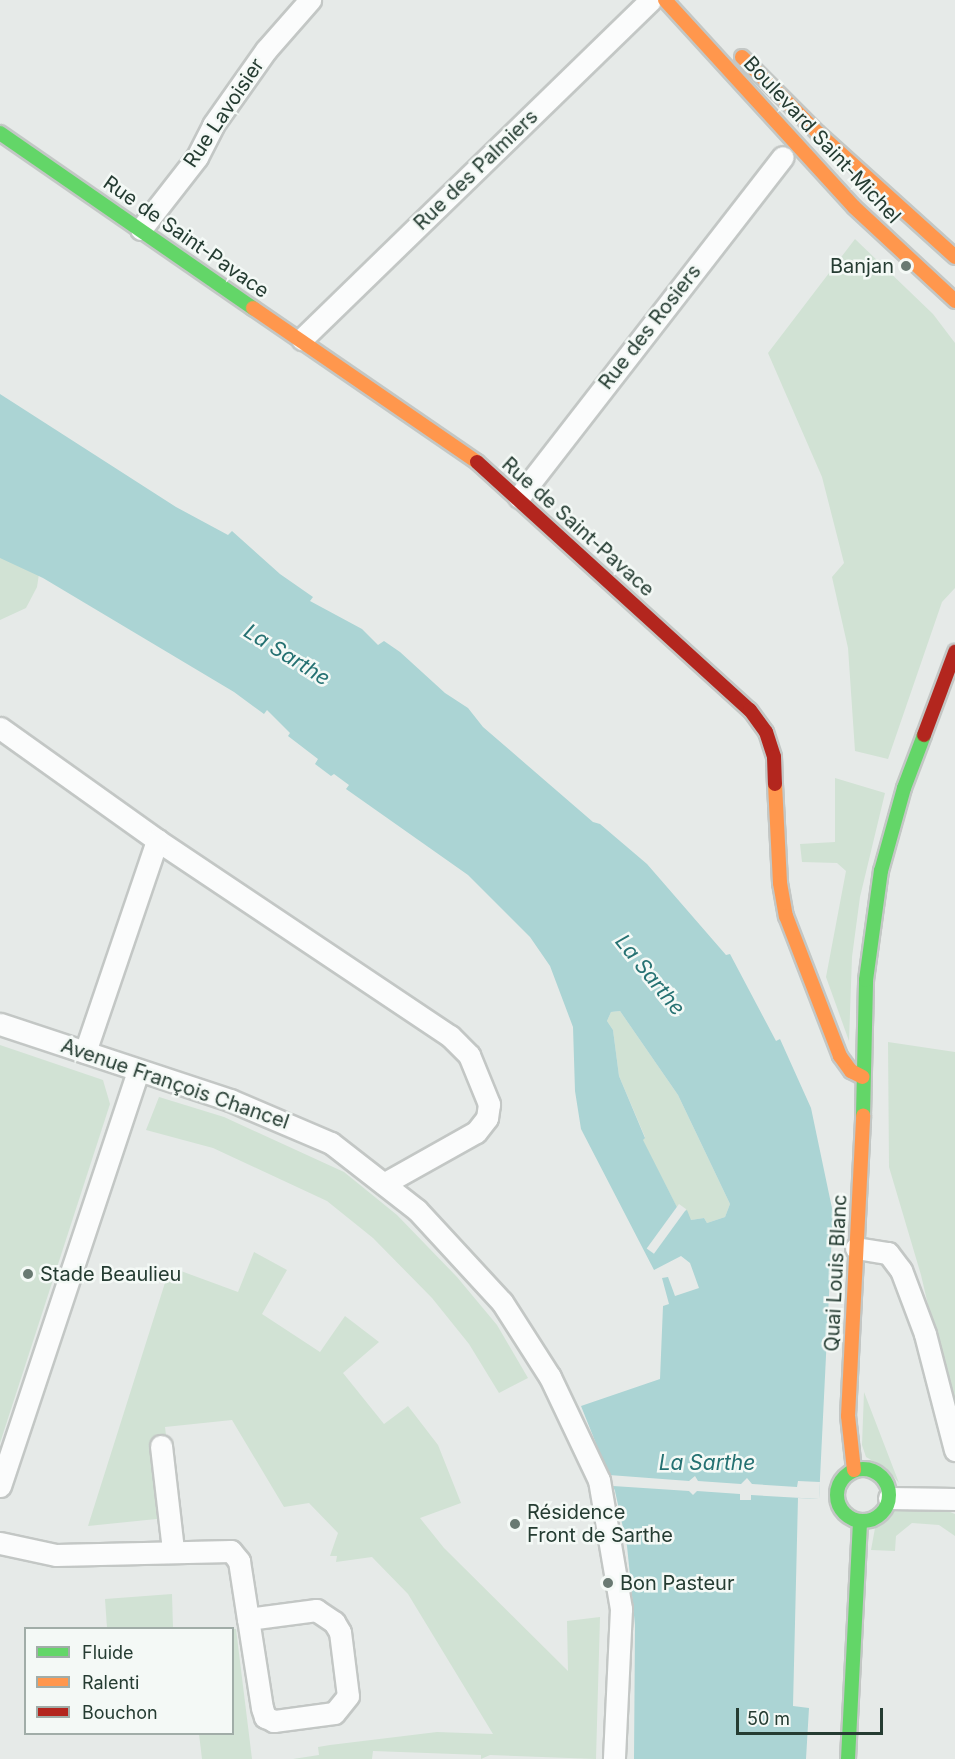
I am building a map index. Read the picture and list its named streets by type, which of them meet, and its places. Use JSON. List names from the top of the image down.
{
  "streets": {
    "main road": ["Boulevard Saint-Michel", "Rue de Saint-Pavace", "Quai Louis Blanc"],
    "street": [
      "Rue Lavoisier",
      "Rue des Palmiers",
      "Rue des Rosiers",
      "Avenue François Chancel"
    ]
  },
  "crossings": [
    ["Rue Lavoisier", "Rue de Saint-Pavace"],
    ["Rue des Palmiers", "Rue de Saint-Pavace"],
    ["Rue de Saint-Pavace", "Rue des Rosiers"],
    ["Rue de Saint-Pavace", "Quai Louis Blanc"]
  ],
  "water": ["La Sarthe"],
  "places": [
    "Banjan",
    "Stade Beaulieu",
    "Résidence Front de Sarthe",
    "Bon Pasteur"
  ],
  "legend": ["Fluide", "Ralenti", "Bouchon"],
  "scale_bar": "50 m"
}
